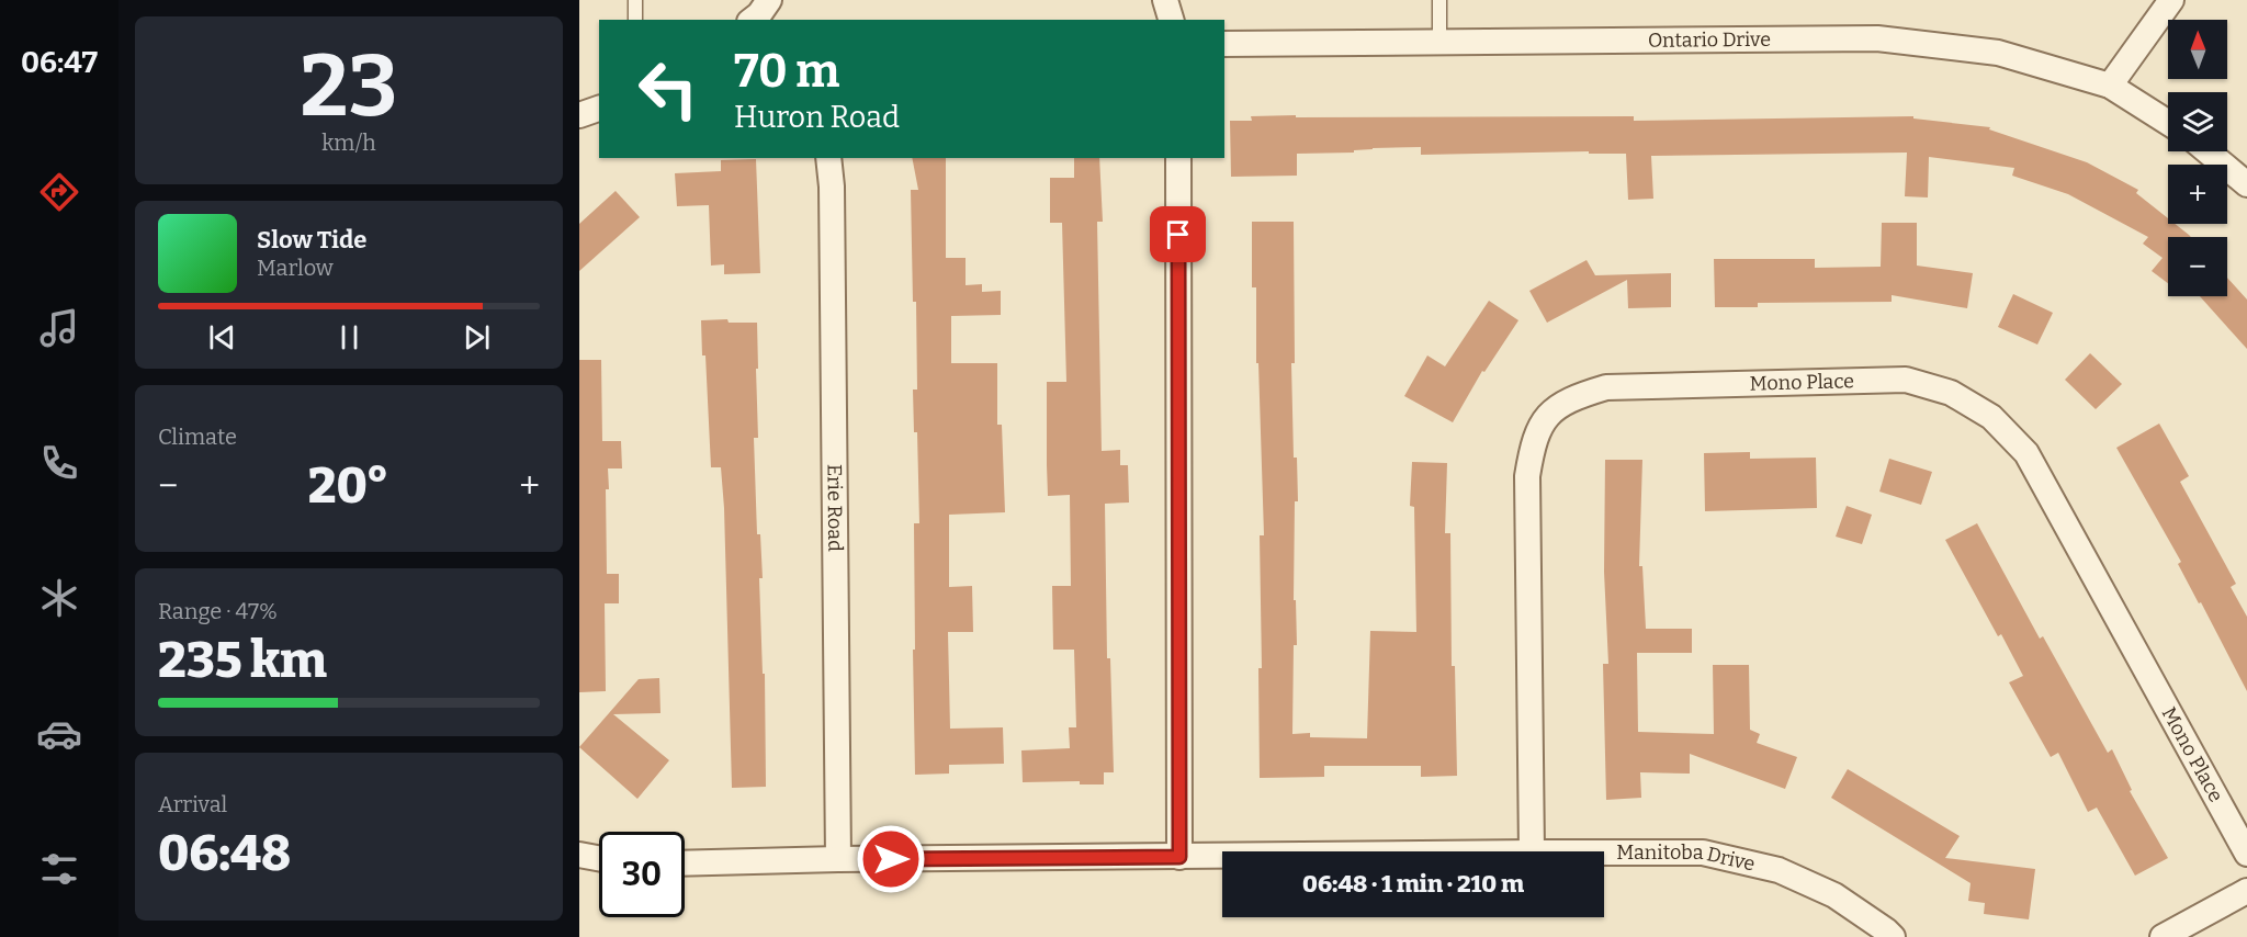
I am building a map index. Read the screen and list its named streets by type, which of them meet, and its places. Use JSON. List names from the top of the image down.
{
  "streets": {
    "street": [
      "Ontario Drive",
      "Mono Place",
      "Erie Road",
      "Manitoba Drive"
    ]
  },
  "crossings": [
    ["Erie Road", "Manitoba Drive"]
  ],
  "north": "top",
  "page": {
    "tabs": "06:47",
    "tile": [
      ["23", "km/h"],
      "Climate",
      ["Range · 47%", "235 km"],
      ["Arrival", "06:48"]
    ],
    "map_buttons": ["+", "−"],
    "turn": ["70 m", "Huron Road"],
    "song": ["Slow Tide", "Marlow"],
    "heat": ["−", "20°", "+"],
    "limit": "30",
    "trip": "06:48 · 1 min · 210 m"
  }
}
